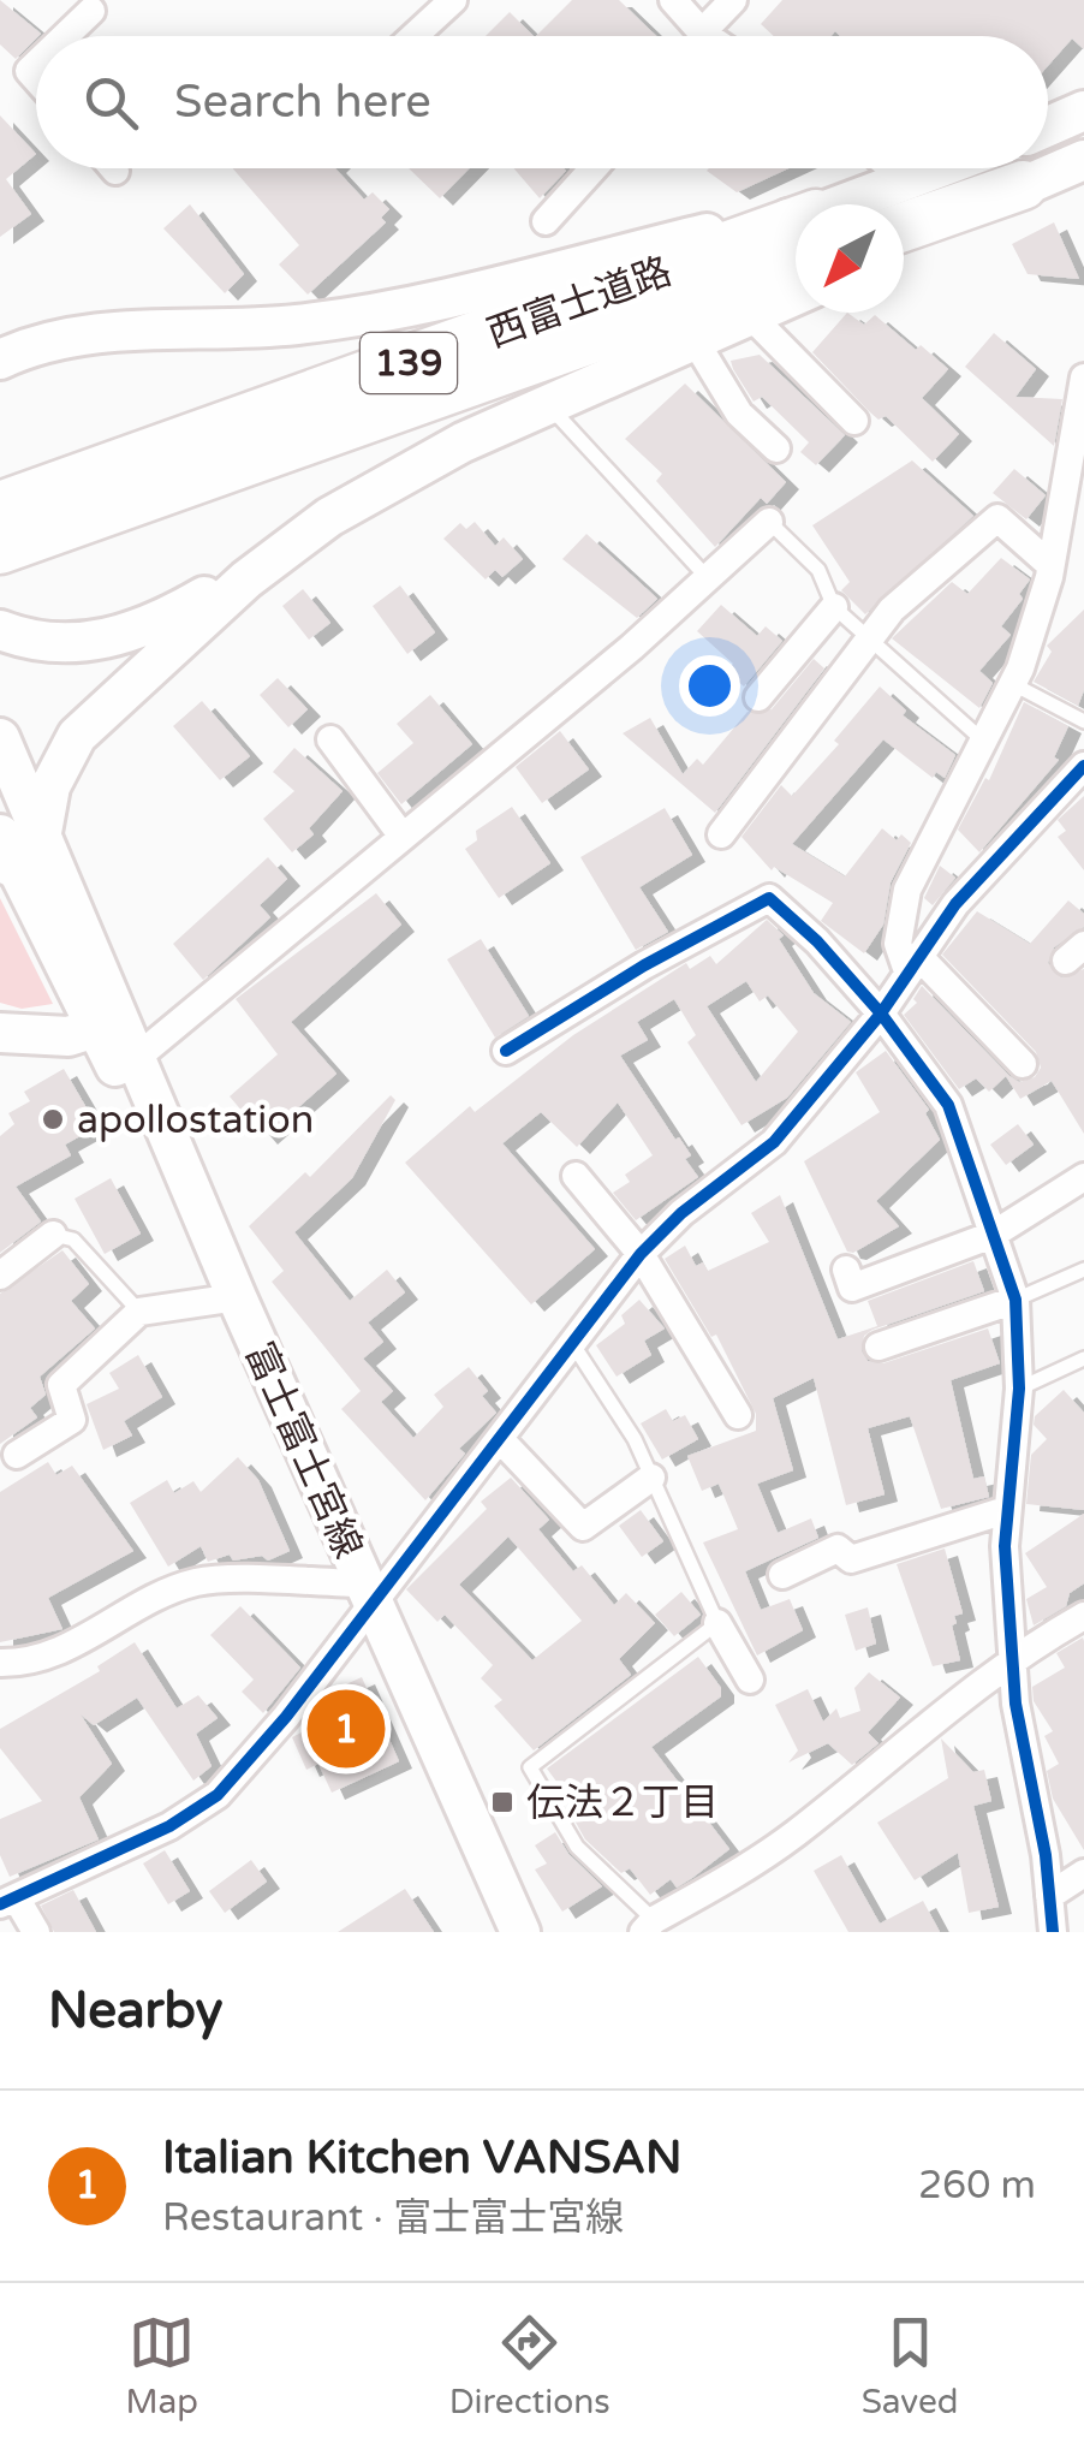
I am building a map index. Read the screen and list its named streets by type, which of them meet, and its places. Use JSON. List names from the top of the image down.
{
  "streets": {
    "highway": ["西富士道路", "139"],
    "main road": ["富士富士宮線"]
  },
  "places": {
    "other": ["apollostation"],
    "transit": ["伝法２丁目"]
  },
  "north": "bottom left",
  "page": {
    "search": "Search here",
    "pins": "1",
    "heading": "Nearby",
    "list": [
      {
        "mark": "1",
        "name": "Italian Kitchen VANSAN",
        "note": "Restaurant · 富士富士宮線",
        "value": "260 m"
      }
    ],
    "nav": ["Map", "Directions", "Saved"]
  }
}
